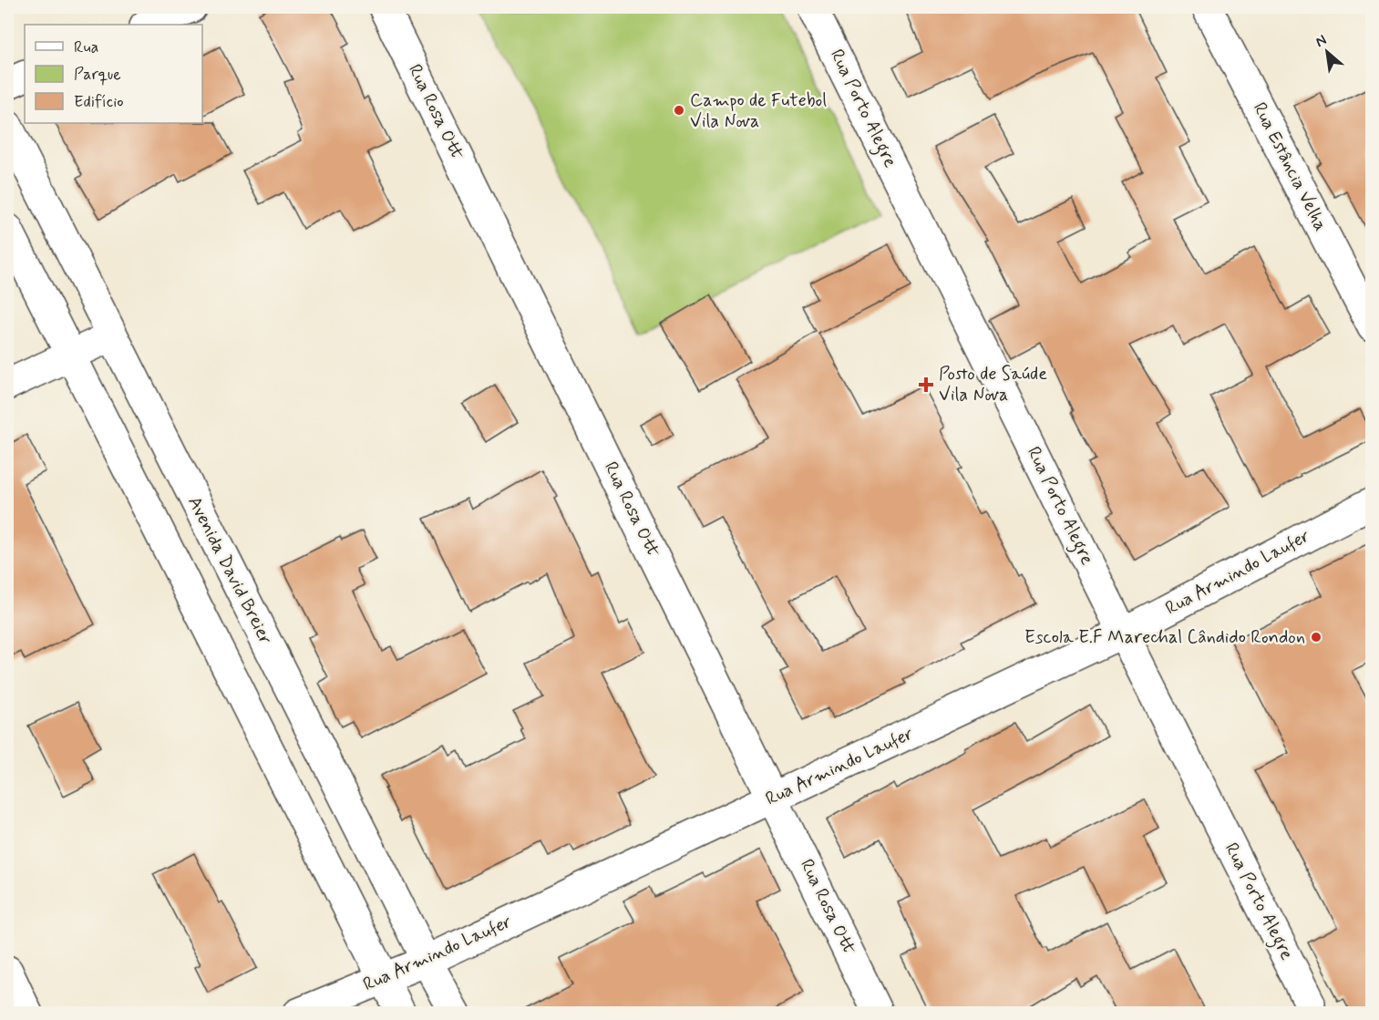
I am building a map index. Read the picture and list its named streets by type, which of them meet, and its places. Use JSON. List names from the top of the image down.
{
  "streets": {
    "street": [
      "Rua Porto Alegre",
      "Rua Rosa Ott",
      "Rua Estância Velha",
      "Avenida David Breier",
      "Rua Armindo Laufer"
    ]
  },
  "crossings": [
    ["Rua Porto Alegre", "Rua Armindo Laufer"],
    ["Rua Rosa Ott", "Rua Armindo Laufer"],
    ["Avenida David Breier", "Rua Armindo Laufer"]
  ],
  "places": {
    "other": ["Campo de Futebol Vila Nova", "Escola E.F Marechal Cândido Rondon"],
    "health": ["Posto de Saúde Vila Nova"]
  },
  "legend": ["Rua", "Parque", "Edifício"],
  "north": "top left"
}
